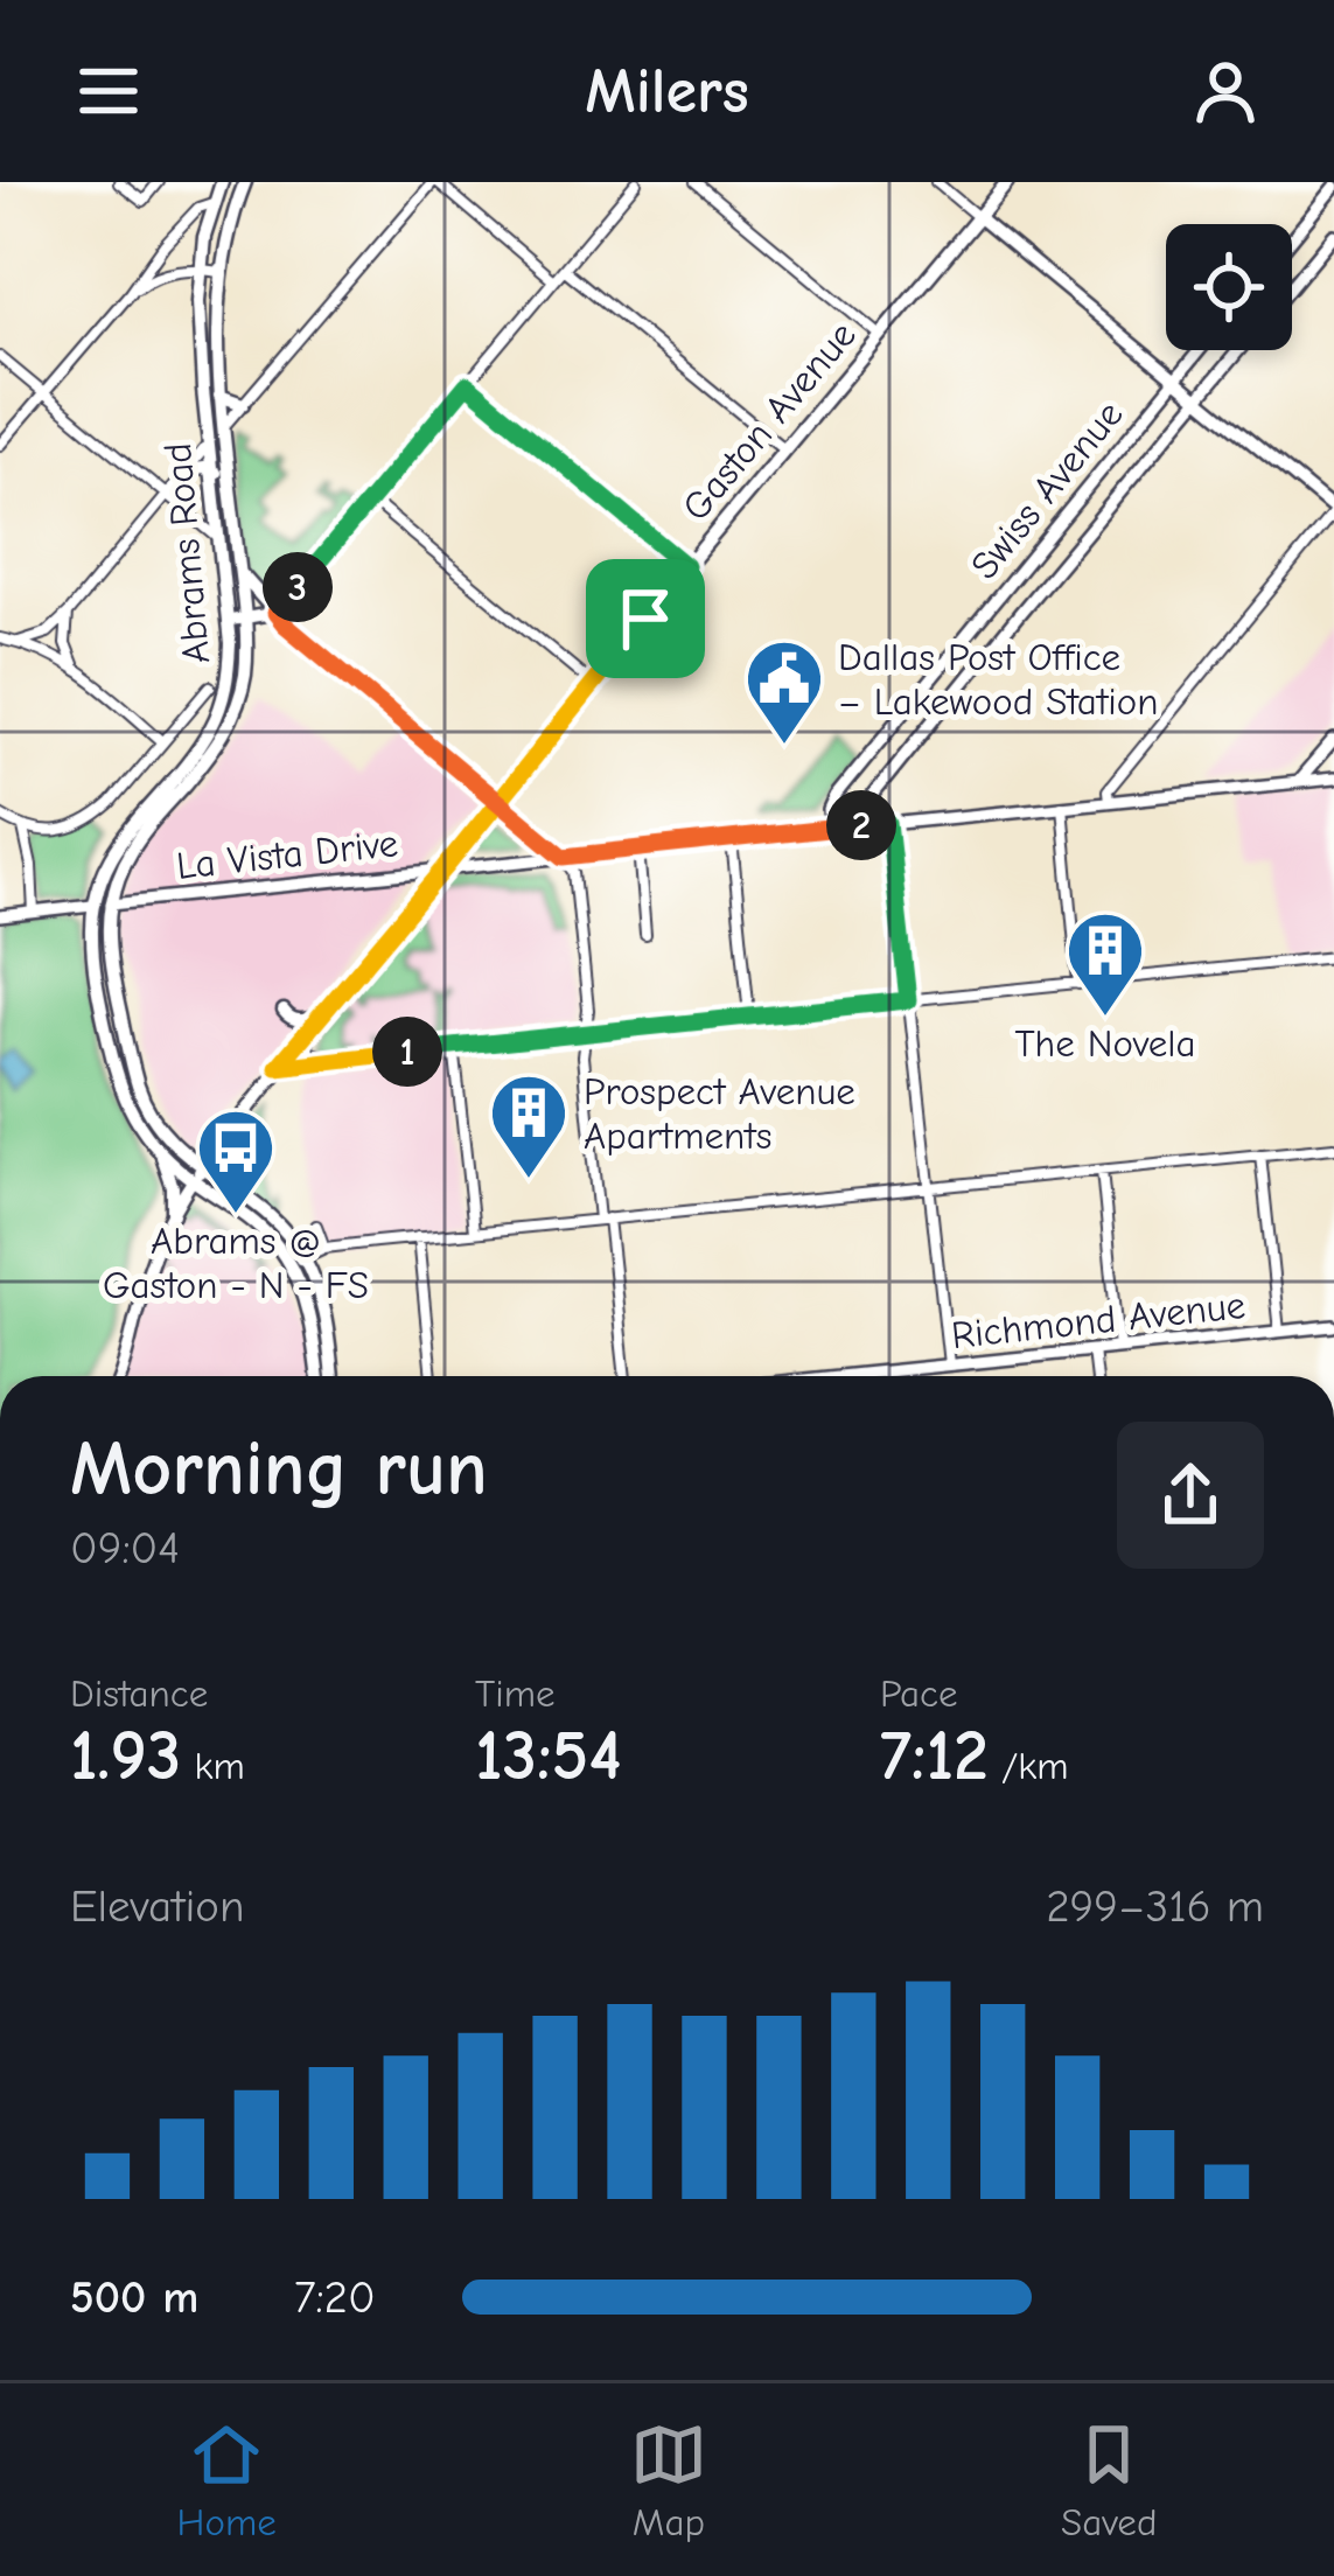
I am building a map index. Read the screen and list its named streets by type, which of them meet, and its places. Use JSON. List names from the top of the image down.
{
  "streets": {
    "main road": ["Gaston Avenue", "Abrams Road"],
    "street": ["Swiss Avenue", "La Vista Drive", "Richmond Avenue"]
  },
  "crossings": [
    ["Gaston Avenue", "Abrams Road"],
    ["Gaston Avenue", "La Vista Drive"],
    ["Swiss Avenue", "La Vista Drive"],
    ["Abrams Road", "La Vista Drive"]
  ],
  "places": {
    "public building": ["Dallas Post Office – Lakewood Station"],
    "building": ["The Novela", "Prospect Avenue Apartments"],
    "bus stop": ["Abrams @ Gaston - N - FS"]
  },
  "page": {
    "header": "Milers",
    "pins": ["3", "2", "1"],
    "heading": ["Morning run", "09:04"],
    "stats": [
      ["Distance", "1.93 km"],
      ["Time", "13:54"],
      ["Pace", "7:12 /km"]
    ],
    "chart": ["Elevation", "299–316 m"],
    "list": [
      {
        "name": "500 m",
        "note": "7:20"
      }
    ],
    "tabs": ["Home", "Map", "Saved"]
  }
}
